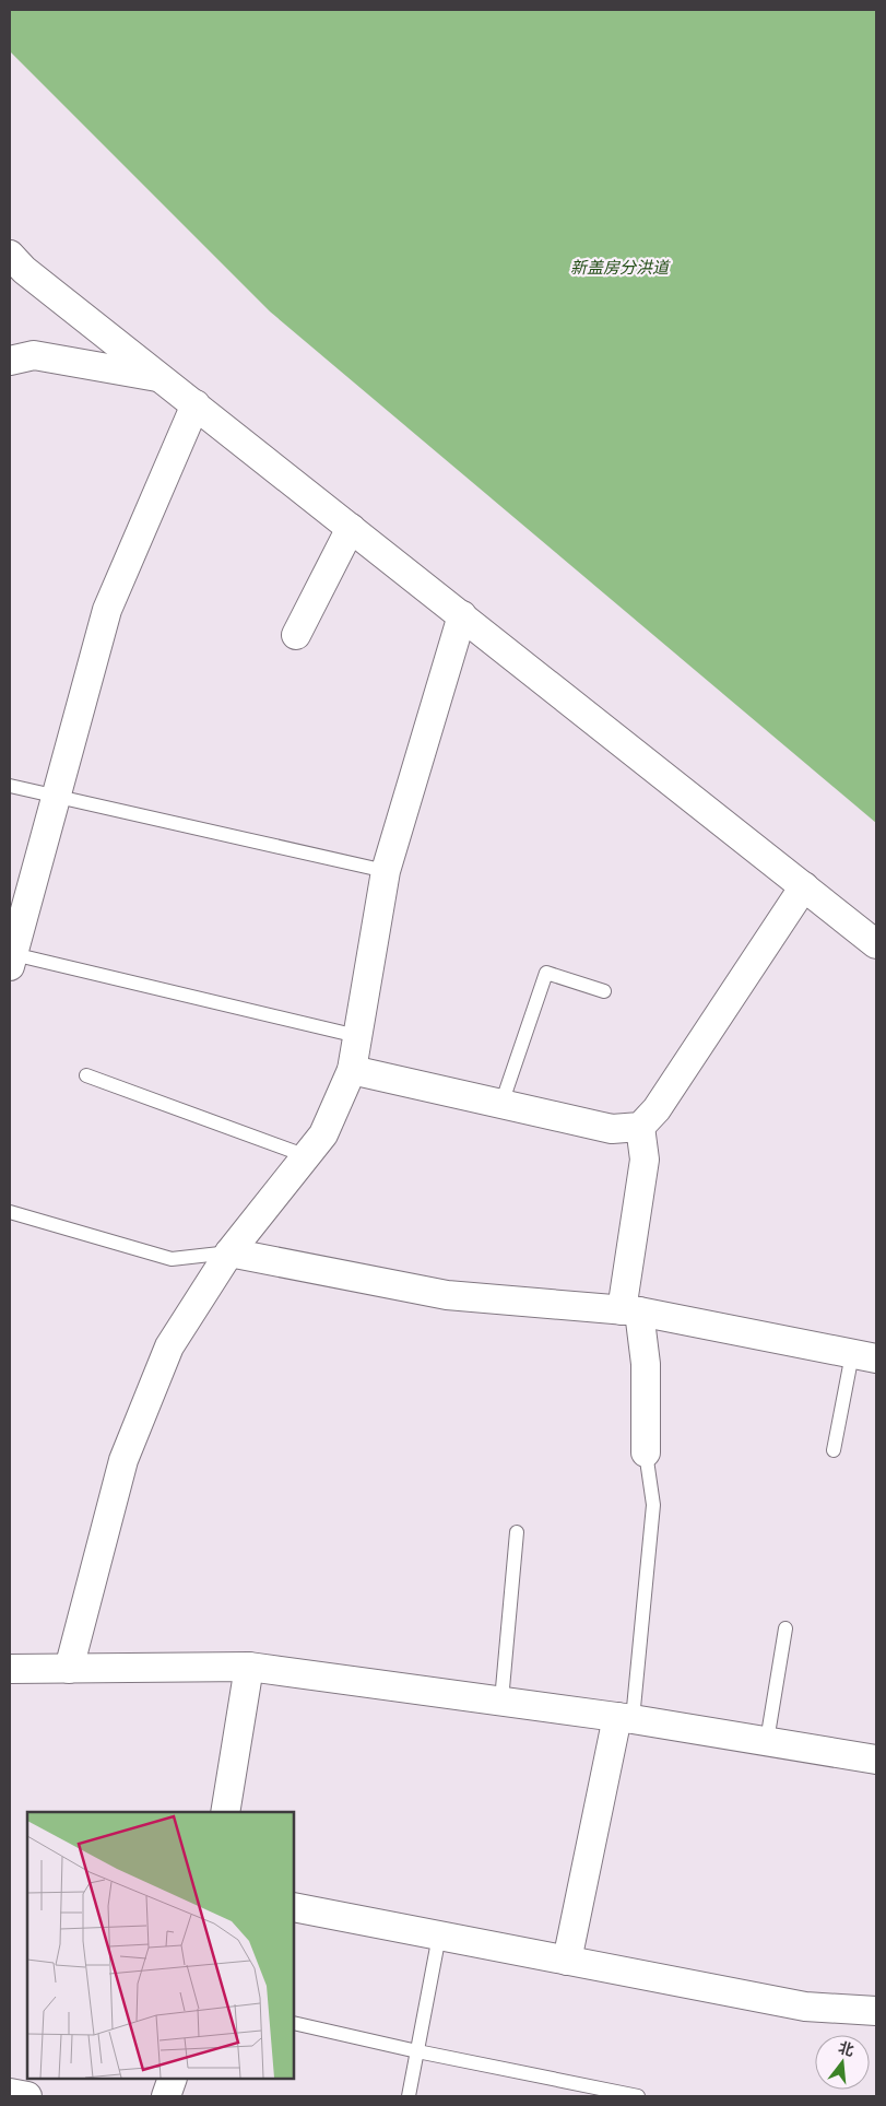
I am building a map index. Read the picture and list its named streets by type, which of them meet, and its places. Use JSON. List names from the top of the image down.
{
  "water": ["新盖房分洪道"],
  "north": "top"
}
